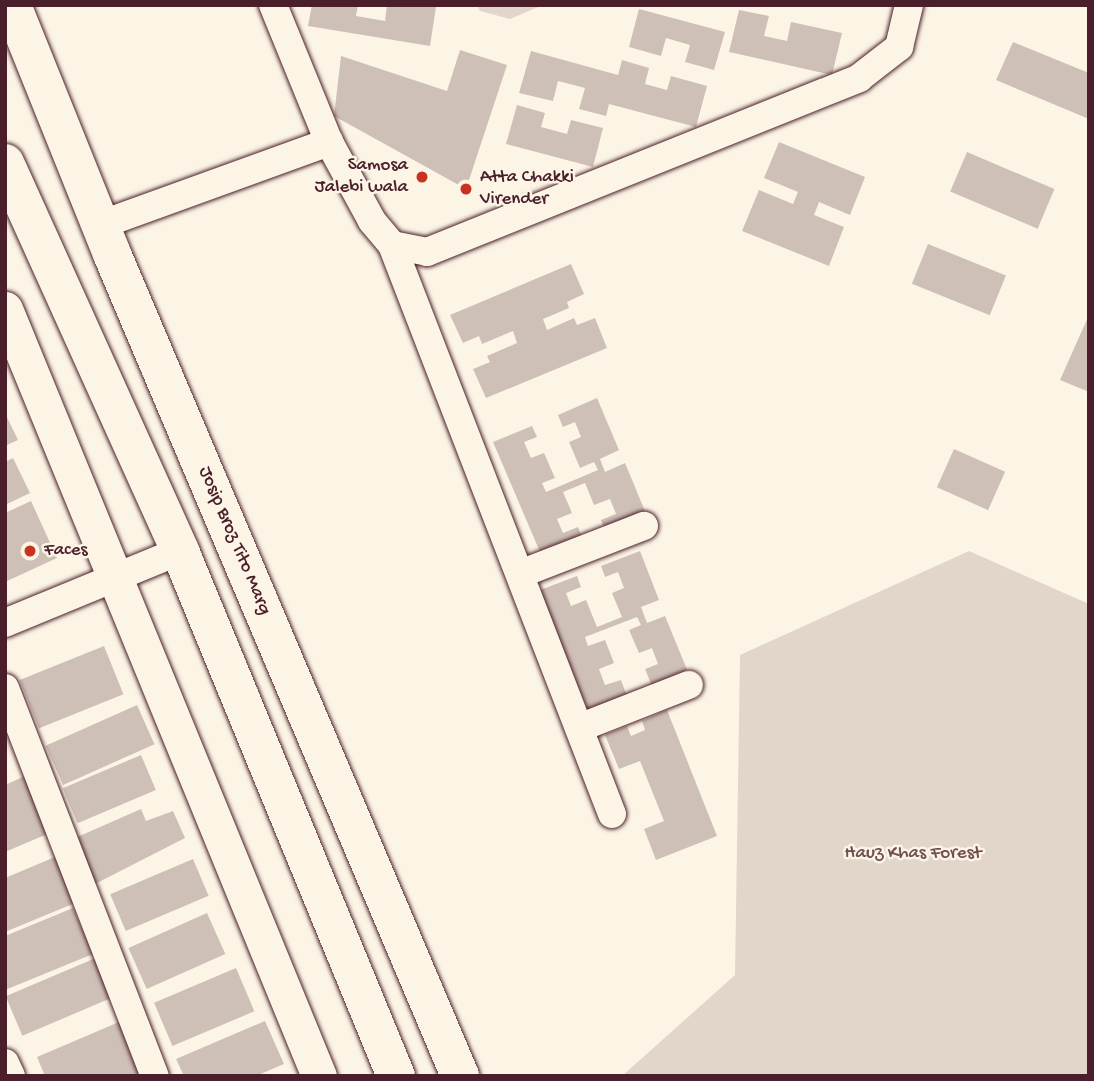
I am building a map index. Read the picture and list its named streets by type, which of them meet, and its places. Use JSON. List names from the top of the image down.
{
  "streets": {
    "main road": ["Josip Broz Tito Marg"]
  },
  "parks": ["Hauz Khas Forest"],
  "places": ["Samosa Jalebi wala", "Atta Chakki Virender", "Faces"]
}
